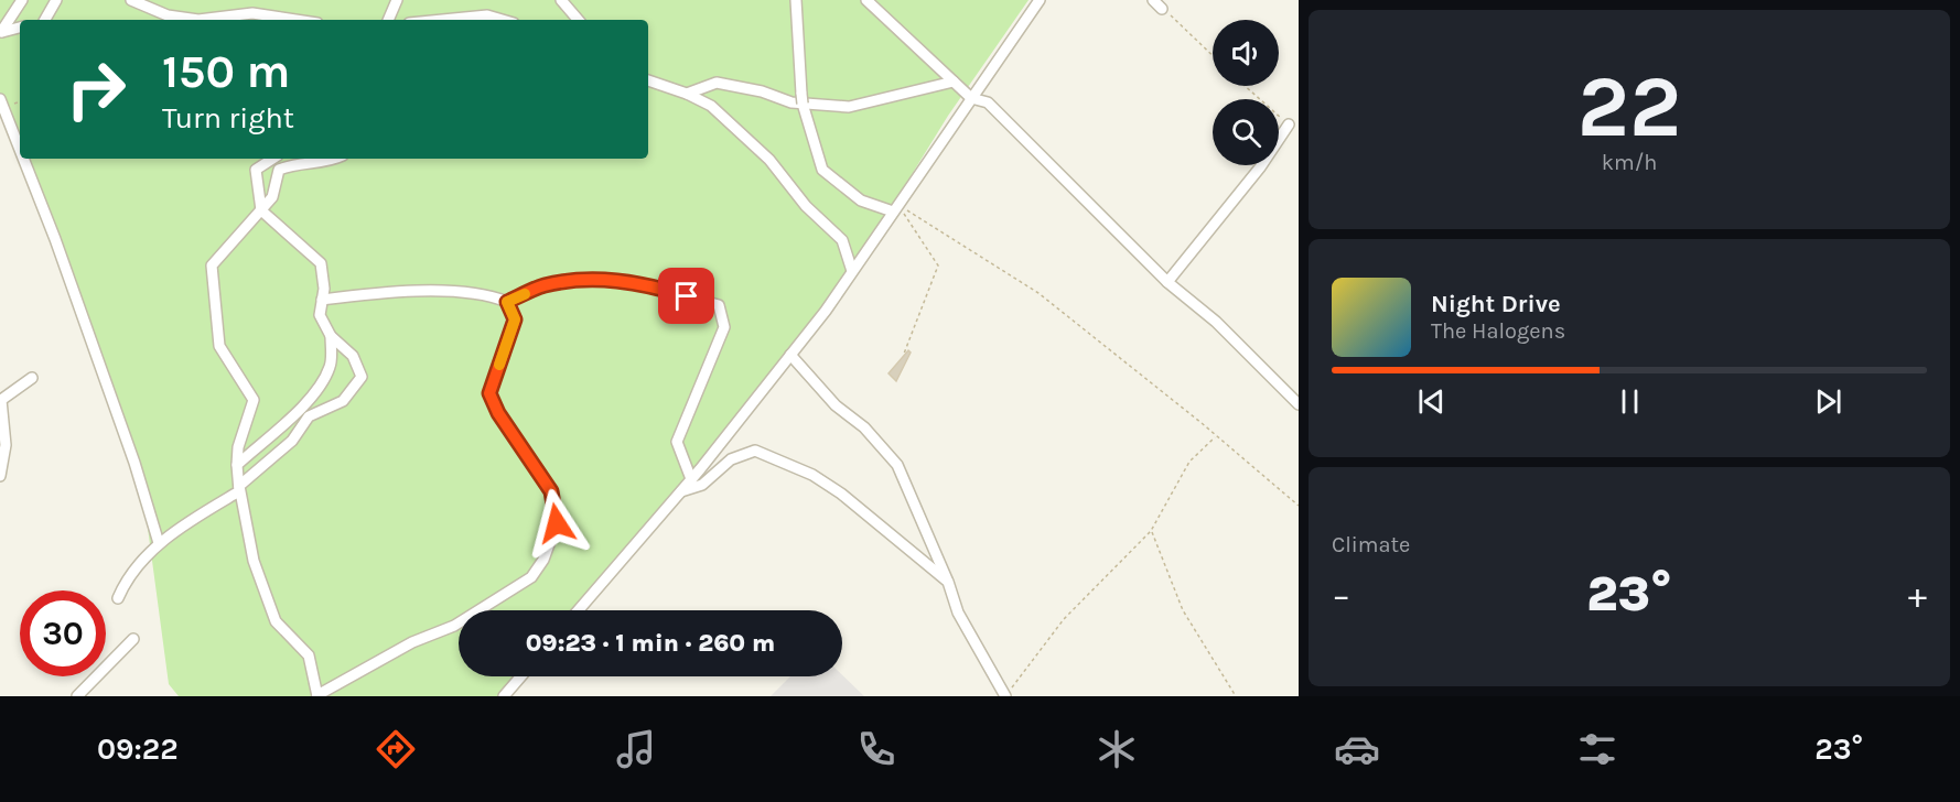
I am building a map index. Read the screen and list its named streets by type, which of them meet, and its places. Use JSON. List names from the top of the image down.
{
  "page": {
    "tile": [
      ["22", "km/h"],
      "Climate"
    ],
    "turn": ["150 m", "Turn right"],
    "song": ["Night Drive", "The Halogens"],
    "heat": ["−", "23°", "+"],
    "limit": "30",
    "trip": "09:23 · 1 min · 260 m",
    "tabs": ["09:22", "23°"]
  }
}
